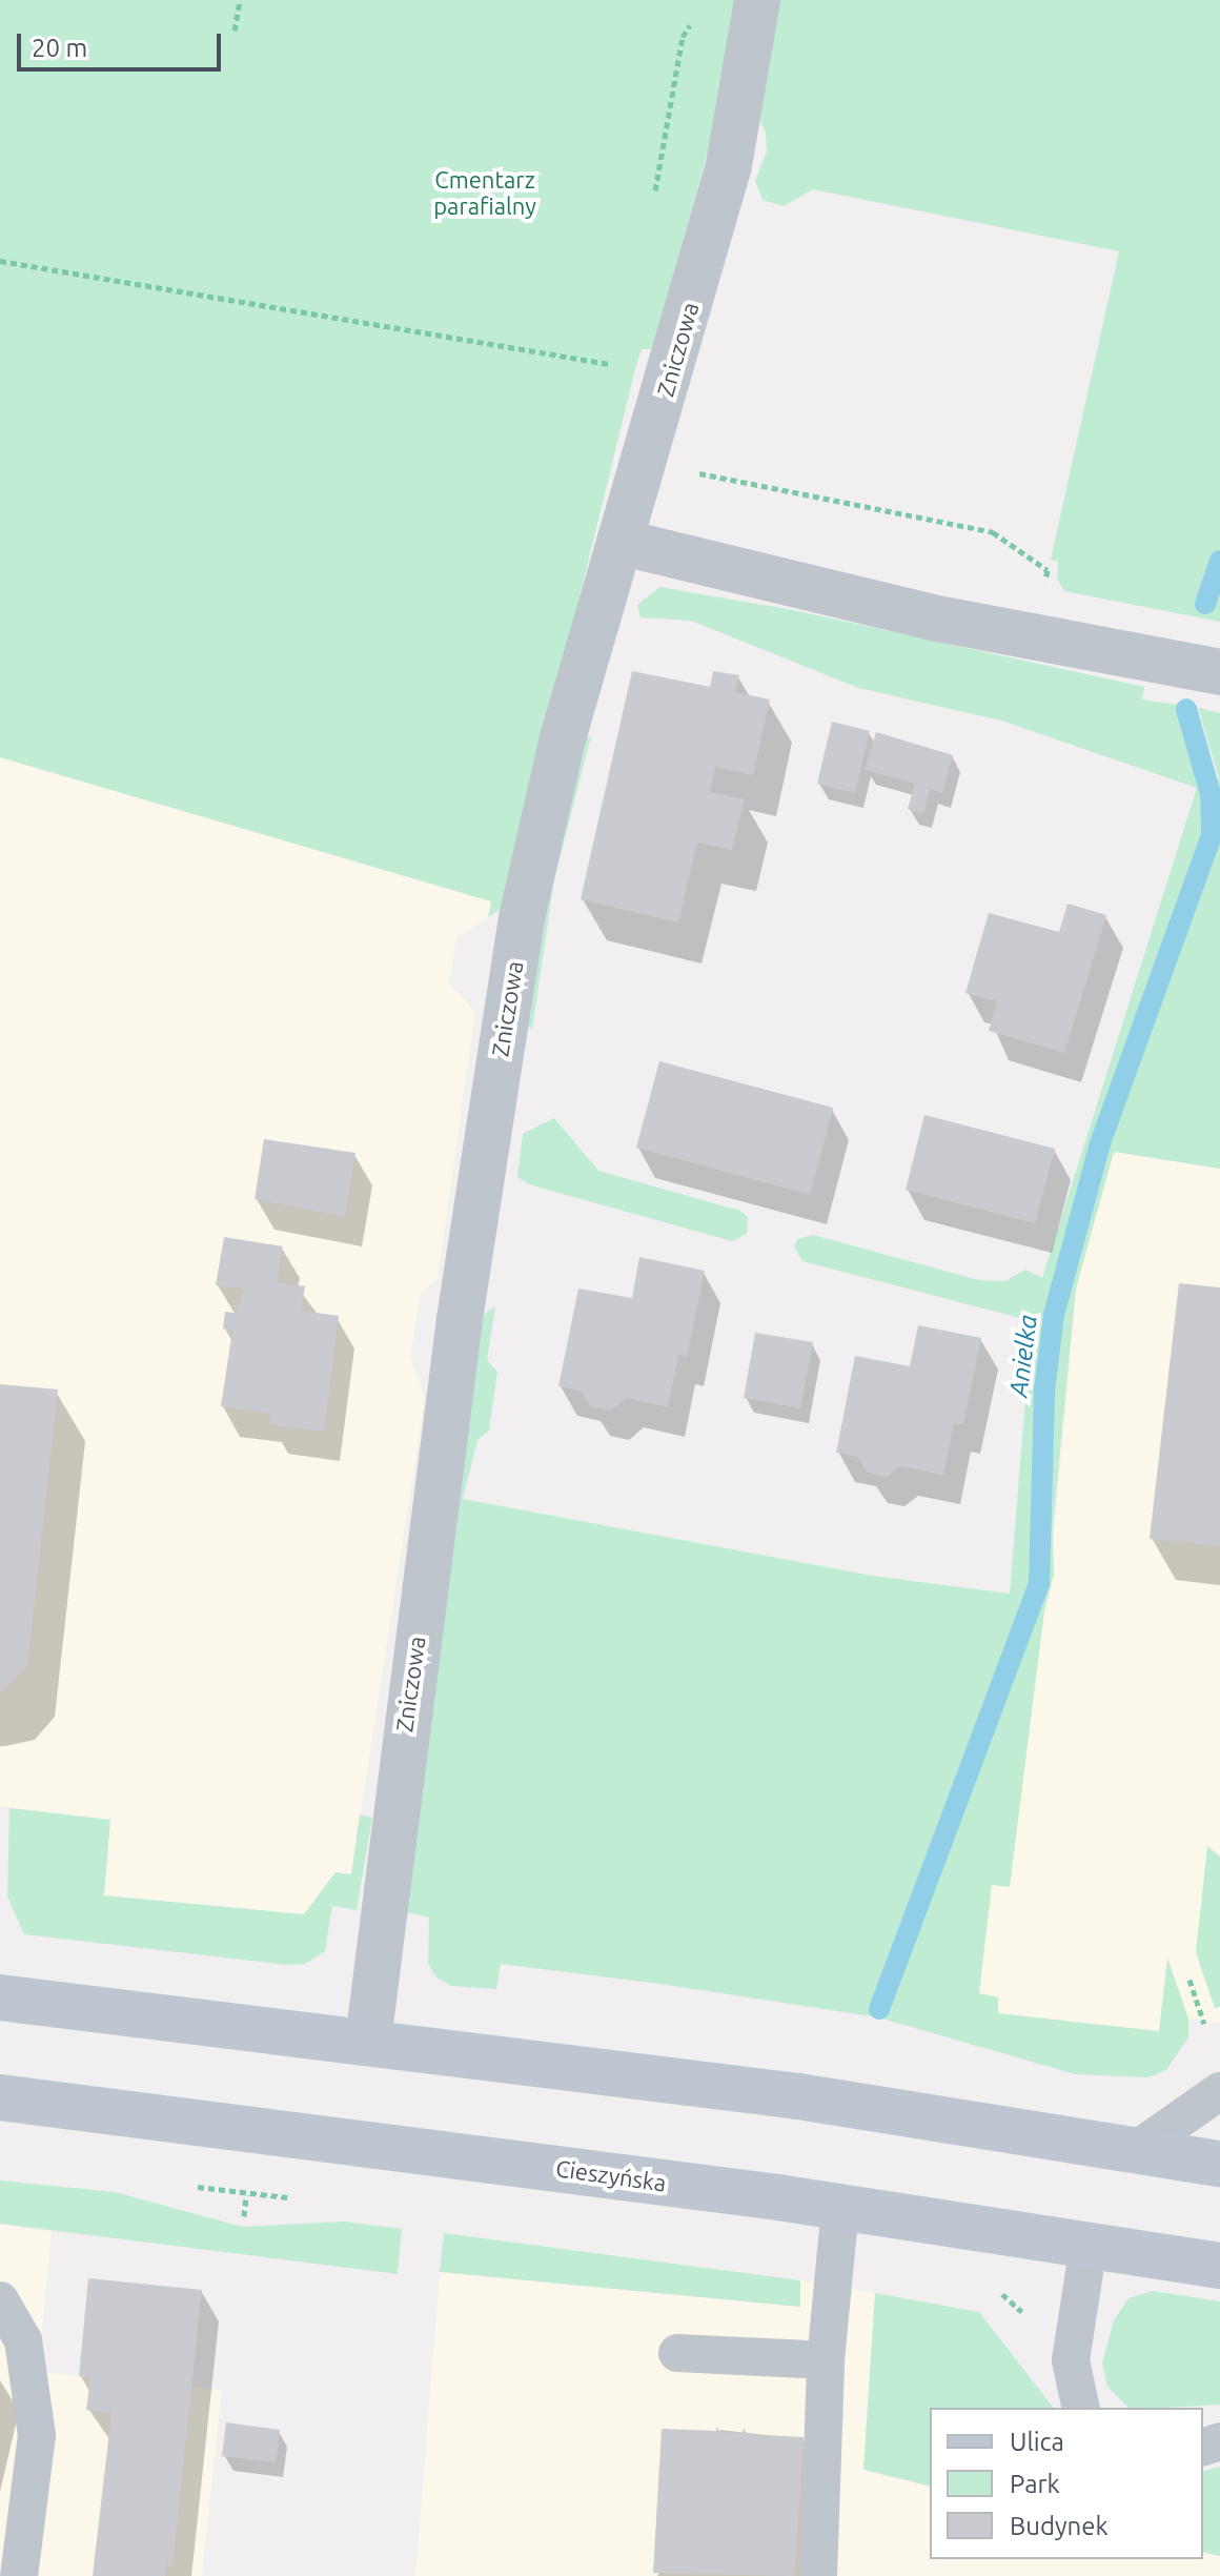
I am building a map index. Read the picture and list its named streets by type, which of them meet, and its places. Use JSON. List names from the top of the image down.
{
  "streets": {
    "main road": ["Cieszyńska"],
    "street": ["Zniczowa"]
  },
  "water": ["Anielka"],
  "parks": ["Cmentarz parafialny"],
  "legend": ["Ulica", "Park", "Budynek"],
  "scale_bar": "20 m"
}
